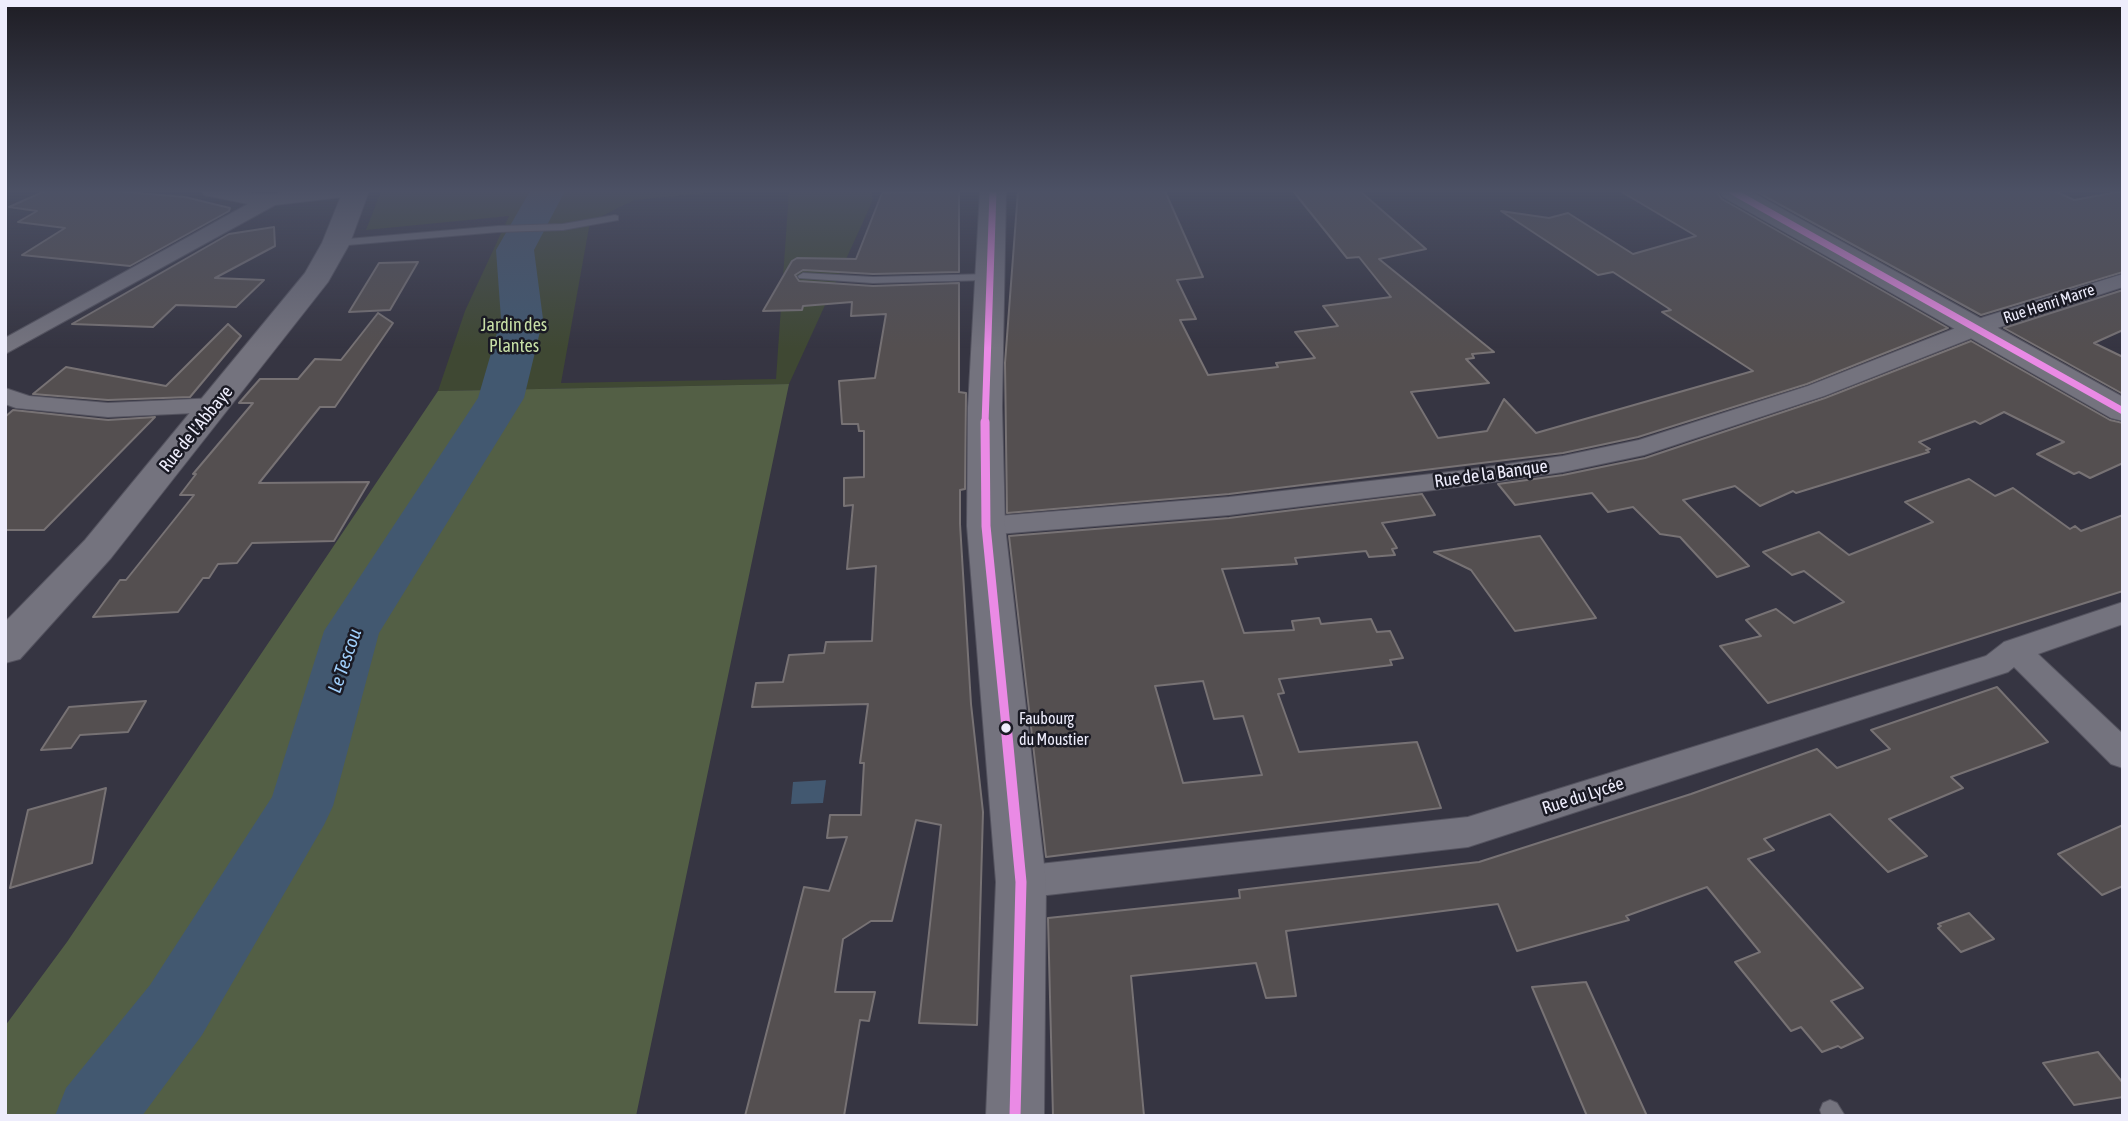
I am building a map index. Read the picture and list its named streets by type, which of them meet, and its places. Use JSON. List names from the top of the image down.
{
  "streets": {
    "main road": ["Rue de l'Abbaye"],
    "street": ["Rue Henri Marre", "Rue de la Banque", "Rue du Lycée"]
  },
  "crossings": [
    ["Rue Henri Marre", "Rue de la Banque"]
  ],
  "water": ["Le Tescou"],
  "parks": ["Jardin des Plantes"],
  "places": ["Faubourg du Moustier"]
}
